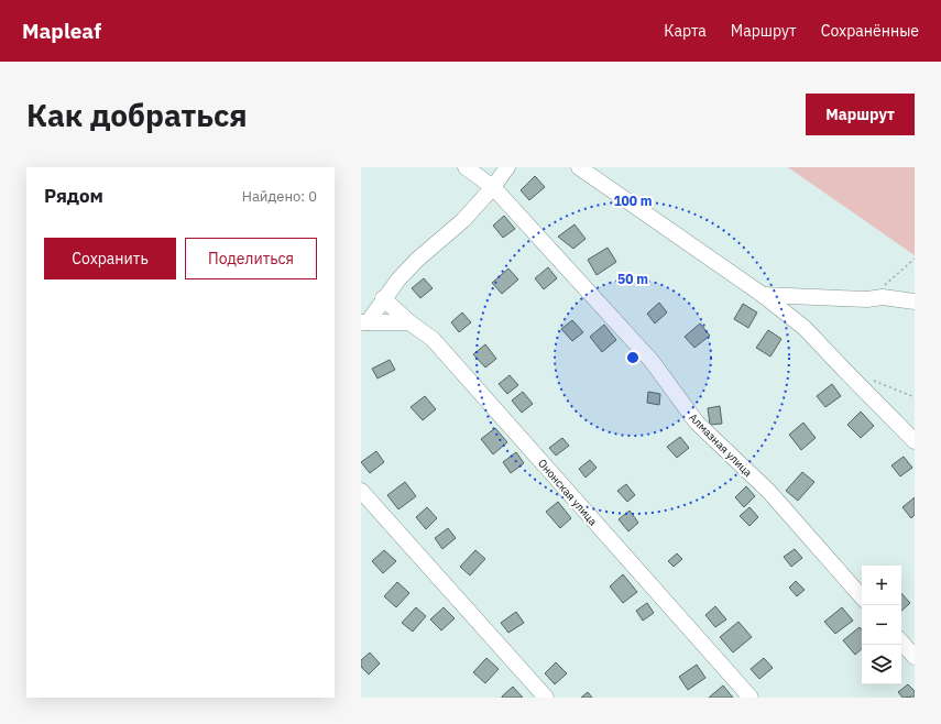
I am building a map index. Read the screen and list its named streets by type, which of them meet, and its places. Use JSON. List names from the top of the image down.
{
  "streets": {
    "street": ["Алмазная улица", "Ононская улица"]
  },
  "page": {
    "header": "Mapleaf",
    "nav": ["Карта", "Маршрут", "Сохранённые"],
    "buttons": [
      "Маршрут",
      ["Сохранить", "Поделиться"]
    ],
    "title": "Как добраться",
    "heading": ["Рядом", "Найдено: 0"],
    "map_buttons": ["+", "−"]
  },
  "rings": ["100 m", "50 m"]
}
